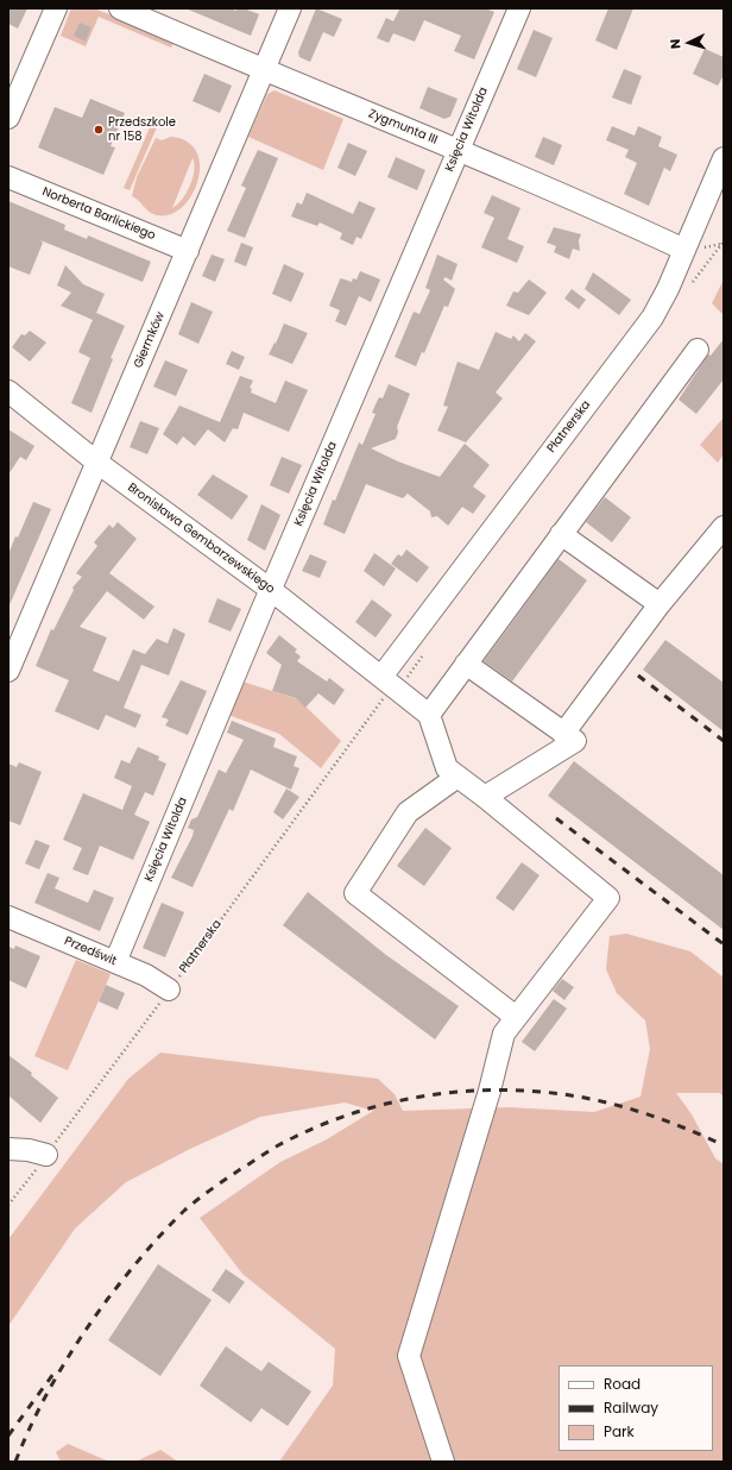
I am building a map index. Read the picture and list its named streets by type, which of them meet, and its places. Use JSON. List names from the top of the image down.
{
  "streets": {
    "street": [
      "Zygmunta III",
      "Księcia Witolda",
      "Norberta Barlickiego",
      "Giermków",
      "Płatnerska",
      "Bronisława Gembarzewskiego",
      "Przedświt"
    ]
  },
  "crossings": [
    ["Zygmunta III", "Księcia Witolda"],
    ["Zygmunta III", "Giermków"],
    ["Zygmunta III", "Płatnerska"],
    ["Księcia Witolda", "Bronisława Gembarzewskiego"],
    ["Księcia Witolda", "Przedświt"],
    ["Norberta Barlickiego", "Giermków"],
    ["Giermków", "Bronisława Gembarzewskiego"],
    ["Płatnerska", "Bronisława Gembarzewskiego"],
    ["Płatnerska", "Przedświt"]
  ],
  "places": ["Przedszkole nr 158"],
  "legend": ["Road", "Railway", "Park"],
  "north": "left"
}
